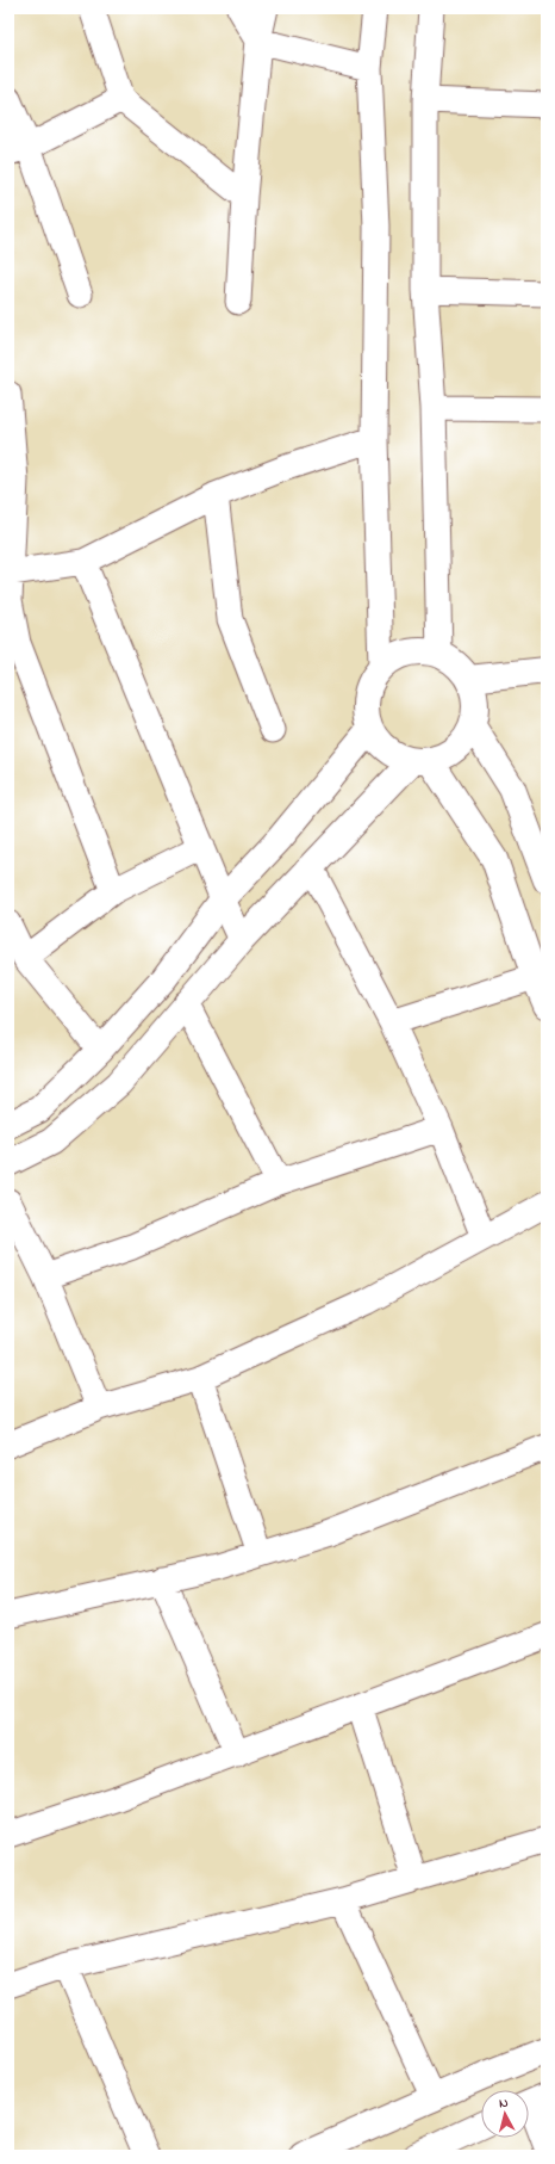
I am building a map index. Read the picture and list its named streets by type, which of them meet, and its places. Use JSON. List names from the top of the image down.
{
  "north": "top"
}
